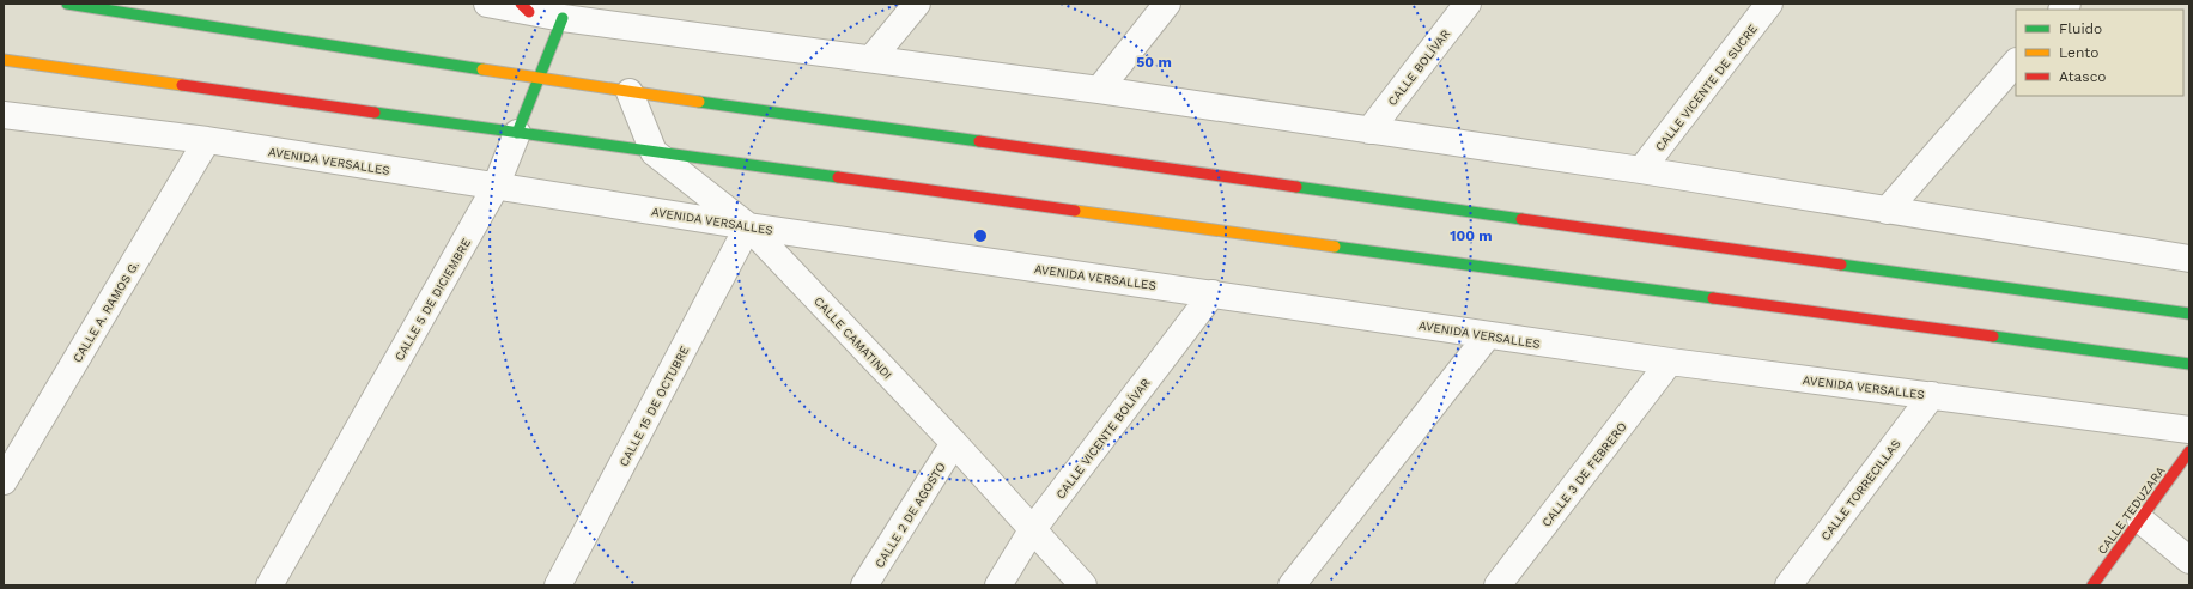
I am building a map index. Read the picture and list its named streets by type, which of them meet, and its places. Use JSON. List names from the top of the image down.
{
  "streets": {
    "street": [
      "CALLE BOLÍVAR",
      "CALLE VICENTE DE SUCRE",
      "AVENIDA VERSALLES",
      "CALLE 5 DE DICIEMBRE",
      "CALLE A. RAMOS G.",
      "CALLE CAMATINDI",
      "CALLE 15 DE OCTUBRE",
      "CALLE VICENTE BOLÍVAR",
      "CALLE 3 DE FEBRERO",
      "CALLE TORRECILLAS",
      "CALLE TEDUZARA",
      "CALLE 2 DE AGOSTO"
    ]
  },
  "crossings": [
    ["AVENIDA VERSALLES", "CALLE 5 DE DICIEMBRE"],
    ["AVENIDA VERSALLES", "CALLE A. RAMOS G."],
    ["AVENIDA VERSALLES", "CALLE CAMATINDI"],
    ["AVENIDA VERSALLES", "CALLE 15 DE OCTUBRE"],
    ["AVENIDA VERSALLES", "CALLE VICENTE BOLÍVAR"],
    ["AVENIDA VERSALLES", "CALLE 3 DE FEBRERO"],
    ["AVENIDA VERSALLES", "CALLE TORRECILLAS"],
    ["CALLE CAMATINDI", "CALLE 15 DE OCTUBRE"],
    ["CALLE CAMATINDI", "CALLE VICENTE BOLÍVAR"],
    ["CALLE CAMATINDI", "CALLE 2 DE AGOSTO"]
  ],
  "legend": ["Fluido", "Lento", "Atasco"],
  "rings": ["50 m", "100 m"]
}
